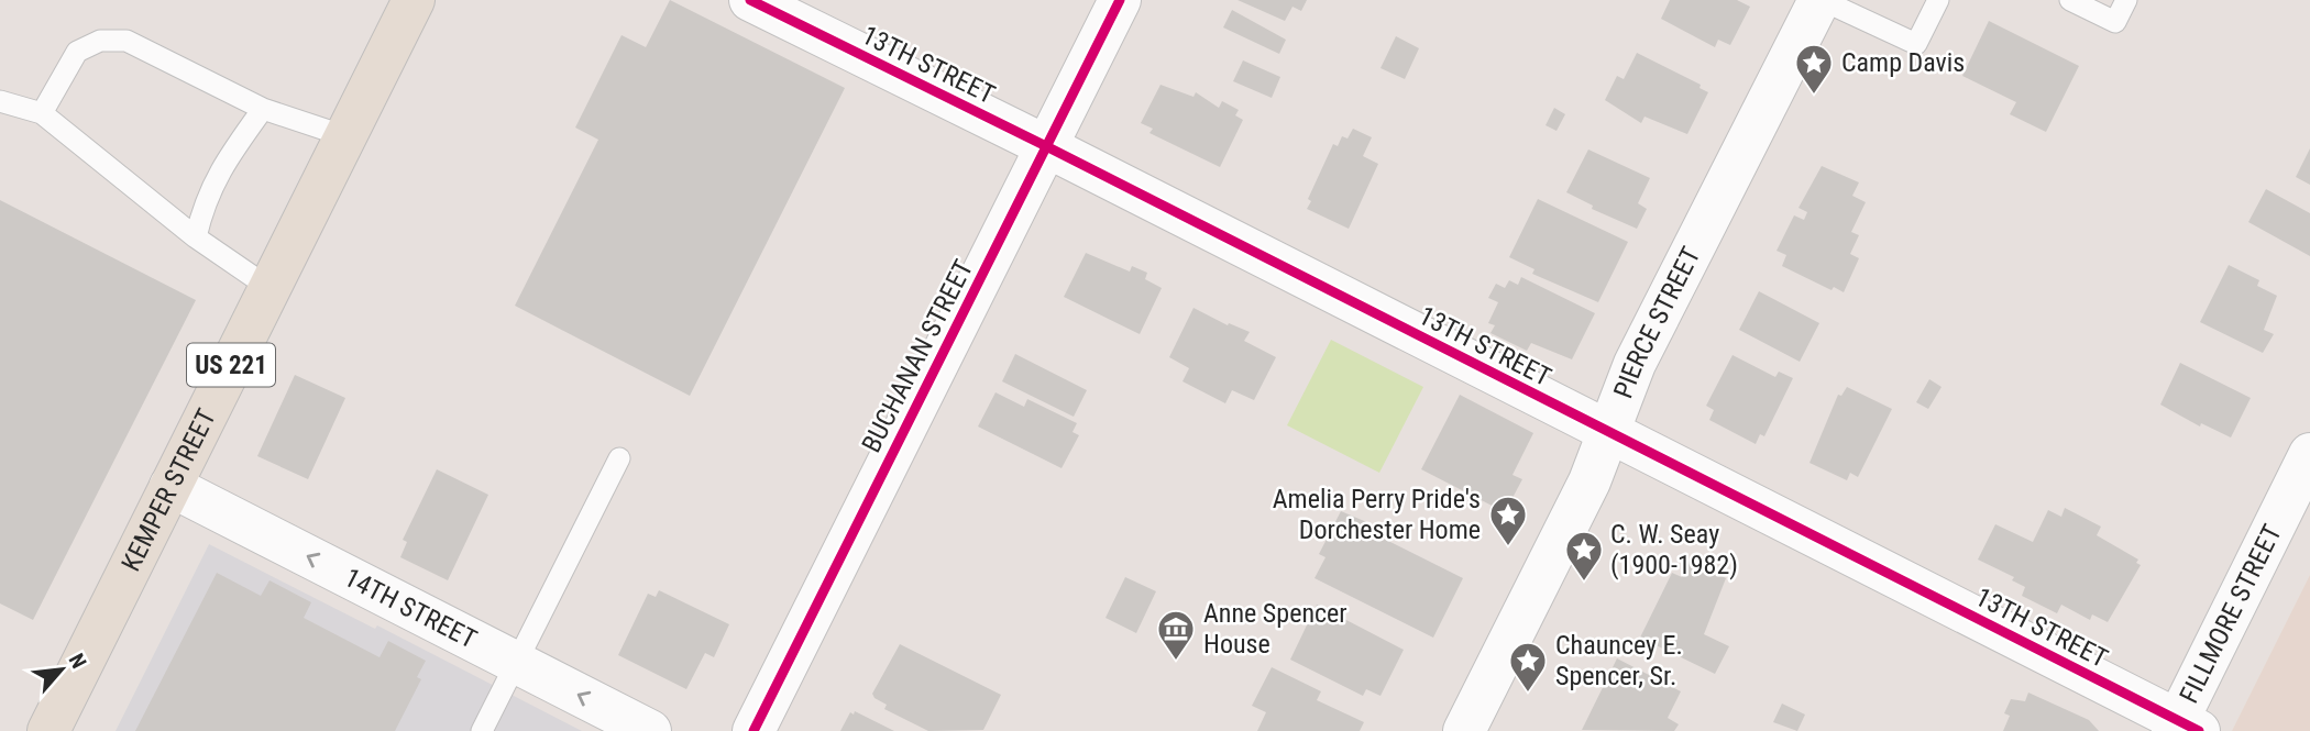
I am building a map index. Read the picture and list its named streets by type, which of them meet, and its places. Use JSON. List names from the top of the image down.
{
  "streets": {
    "main road": ["US 221", "KEMPER STREET"],
    "street": [
      "13TH STREET",
      "PIERCE STREET",
      "BUCHANAN STREET",
      "14TH STREET",
      "FILLMORE STREET"
    ]
  },
  "crossings": [
    ["13TH STREET", "PIERCE STREET"],
    ["13TH STREET", "BUCHANAN STREET"],
    ["13TH STREET", "FILLMORE STREET"],
    ["KEMPER STREET", "14TH STREET"]
  ],
  "one_way": ["14TH STREET"],
  "places": {
    "place": [
      "Camp Davis",
      "Amelia Perry Pride's Dorchester Home",
      "C. W. Seay (1900-1982)",
      "Chauncey E. Spencer, Sr."
    ],
    "museum": ["Anne Spencer House"]
  },
  "north": "top right"
}
